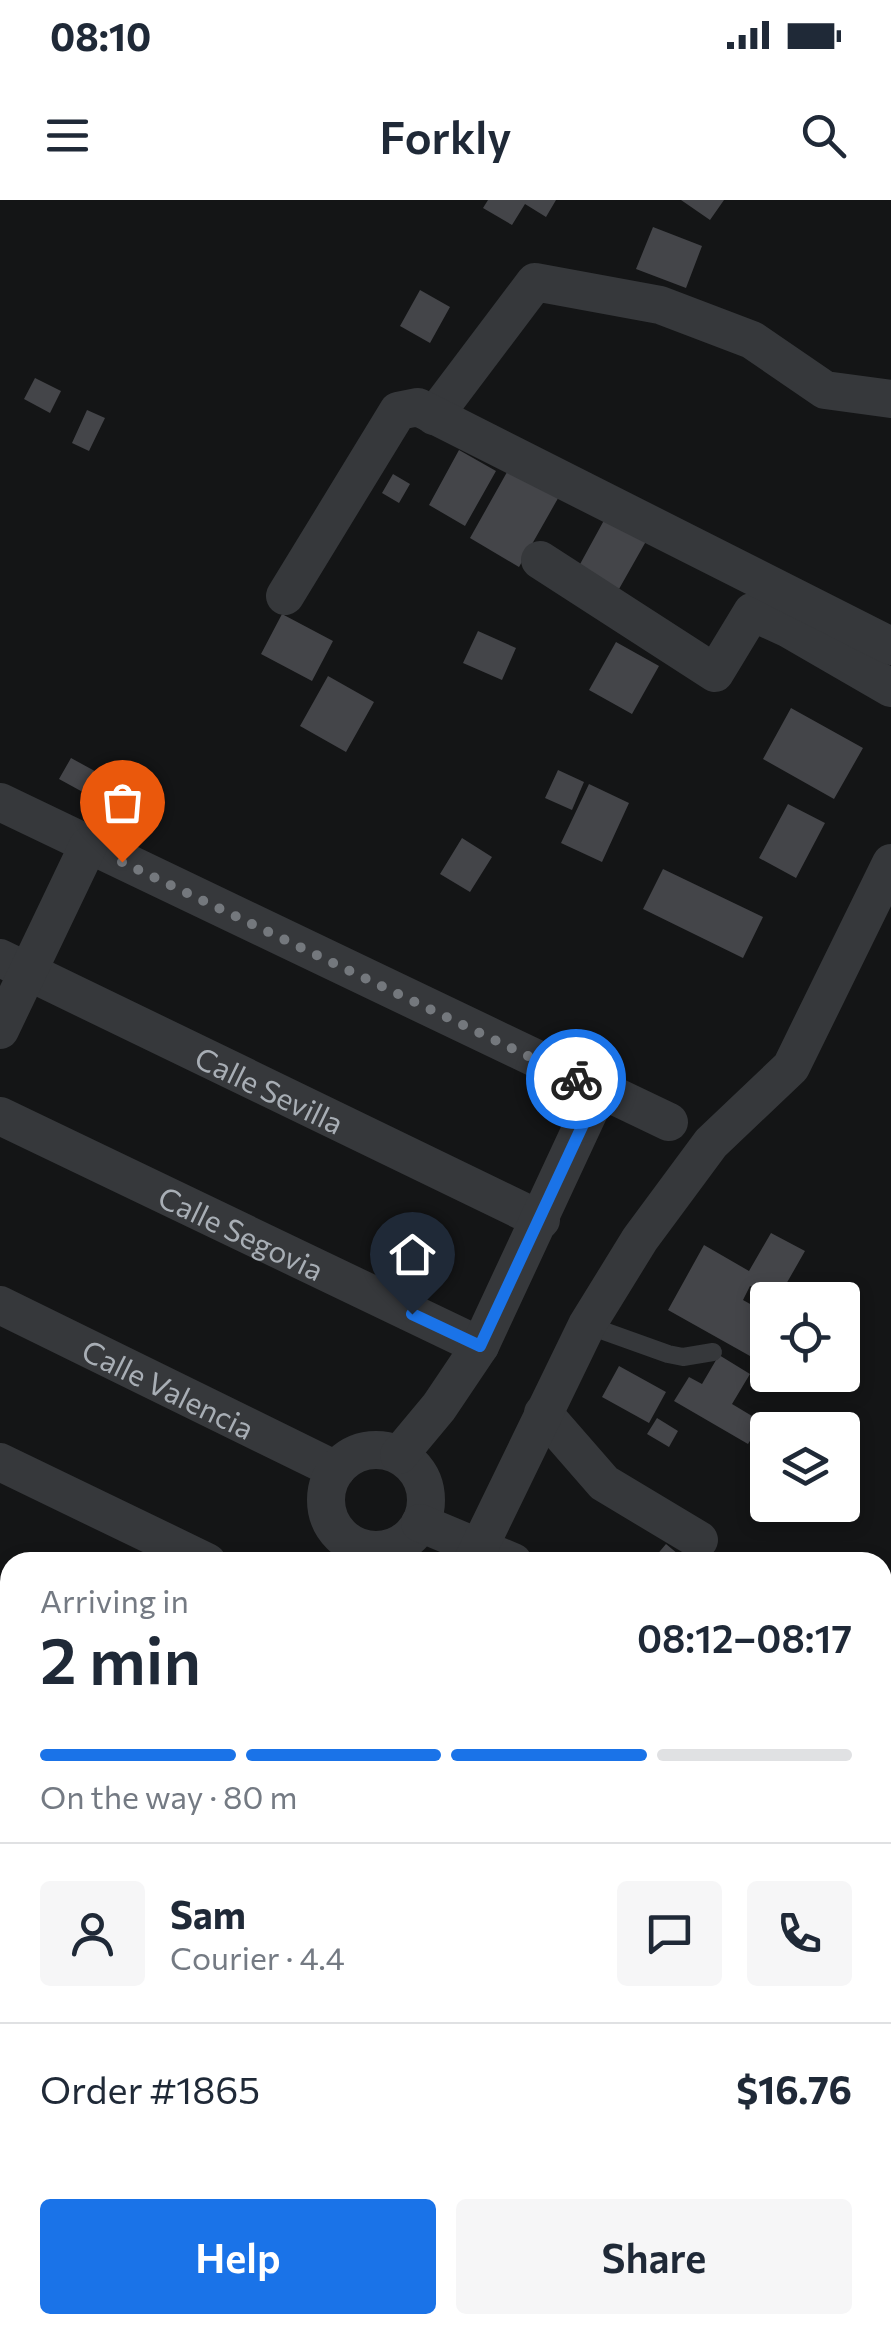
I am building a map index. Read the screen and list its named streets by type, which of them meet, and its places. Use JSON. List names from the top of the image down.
{
  "streets": {
    "street": ["Calle Sevilla", "Calle Segovia", "Calle Valencia"]
  },
  "page": {
    "status": "08:10",
    "header": "Forkly",
    "heading": ["2 min", "Arriving in", "08:12–08:17"],
    "panel": [
      "Sam",
      "Courier · 4.4",
      "Order #1865",
      "$16.76"
    ],
    "bar": "On the way · 80 m",
    "buttons": ["Help", "Share"]
  }
}
